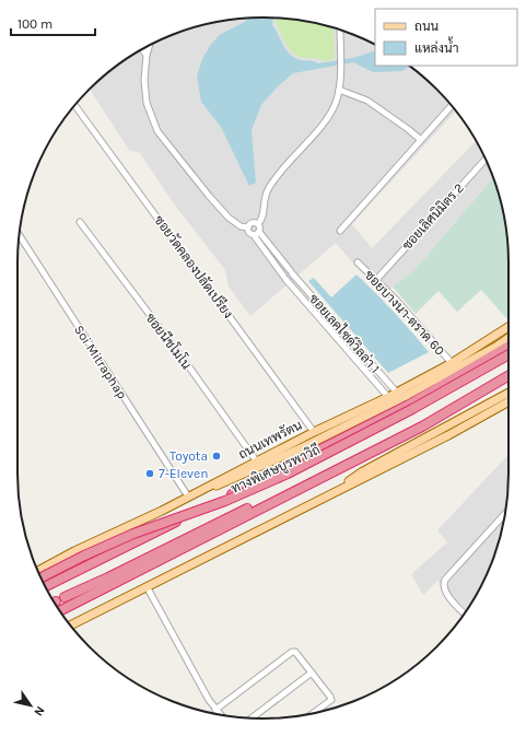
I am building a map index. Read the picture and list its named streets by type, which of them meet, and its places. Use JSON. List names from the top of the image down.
{
  "streets": {
    "highway": ["ทางพิเศษบูรพาวิถี"],
    "main road": ["ถนนเทพรัตน"],
    "street": [
      "ซอยเลิศนิมิตร 2",
      "ซอยวัดคลองปลัดเปรียง",
      "ซอยบางนา-ตราด 60",
      "ซอยเลคไซด์วิลล่า 1",
      "ซอยนีชโมโน",
      "Soi Mitraphap"
    ]
  },
  "crossings": [
    ["ซอยเลิศนิมิตร 2", "ซอยบางนา-ตราด 60"],
    ["ซอยวัดคลองปลัดเปรียง", "ถนนเทพรัตน"],
    ["ซอยบางนา-ตราด 60", "ถนนเทพรัตน"],
    ["ซอยเลคไซด์วิลล่า 1", "ถนนเทพรัตน"],
    ["ซอยนีชโมโน", "ถนนเทพรัตน"],
    ["Soi Mitraphap", "ถนนเทพรัตน"]
  ],
  "places": ["Toyota", "7-Eleven"],
  "legend": ["ถนน", "แหล่งน้ำ"],
  "scale_bar": "100 m",
  "north": "bottom right"
}
